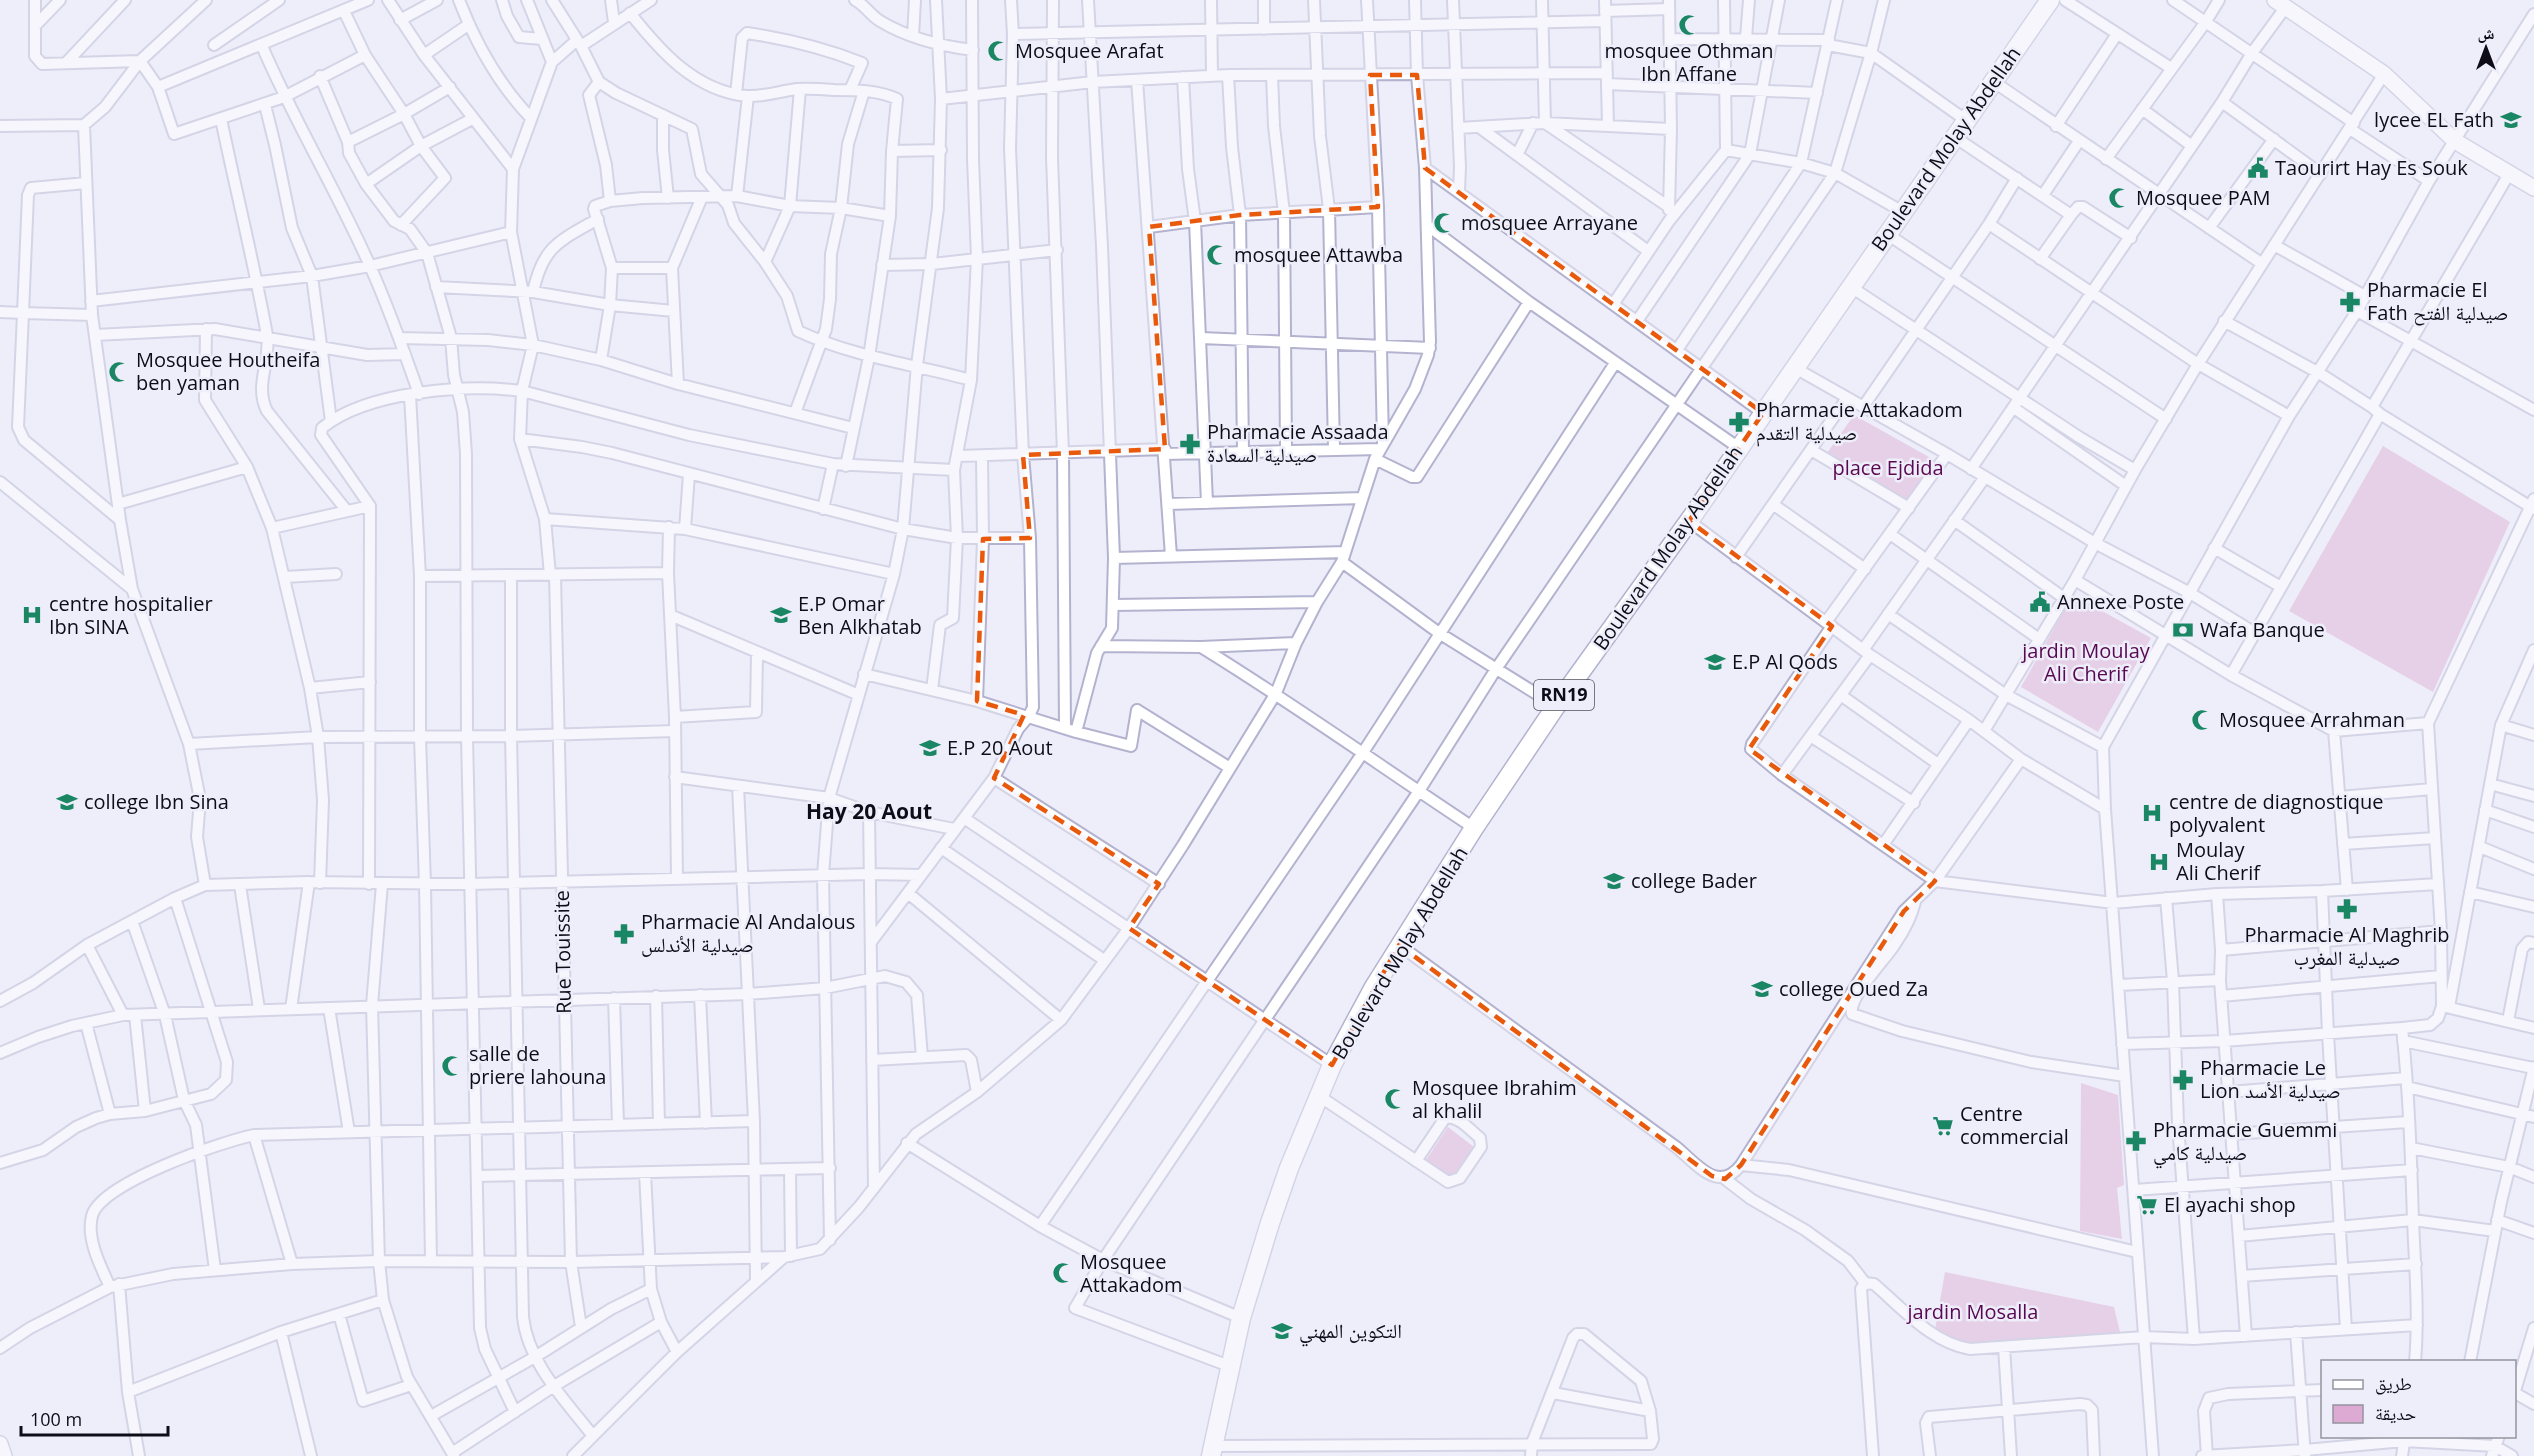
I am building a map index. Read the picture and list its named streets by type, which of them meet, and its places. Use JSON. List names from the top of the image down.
{
  "streets": {
    "main road": ["Boulevard Molay Abdellah", "RN19"],
    "street": ["Rue Touissite"]
  },
  "districts": ["Hay 20 Aout"],
  "parks": ["place Ejdida", "jardin Moulay Ali Cherif", "jardin Mosalla"],
  "places": {
    "mosque": [
      "mosquee Othman Ibn Affane",
      "Mosquee Arafat",
      "Mosquee PAM",
      "mosquee Arrayane",
      "mosquee Attawba",
      "Mosquee Houtheifa ben yaman",
      "Mosquee Arrahman",
      "salle de priere lahouna",
      "Mosquee Ibrahim al khalil",
      "Mosquee Attakadom"
    ],
    "school or university": [
      "lycee EL Fath",
      "E.P Omar Ben Alkhatab",
      "E.P Al Qods",
      "E.P 20 Aout",
      "college Ibn Sina",
      "college Bader",
      "college Oued Za",
      "التكوين المهني"
    ],
    "public building": ["Taourirt Hay Es Souk", "Annexe Poste"],
    "pharmacy": [
      "Pharmacie El Fath صيدلية الفتح",
      "Pharmacie Attakadom صيدلية التقدم",
      "Pharmacie Assaada صيدلية السعادة",
      "Pharmacie Al Maghrib صيدلية المغرب",
      "Pharmacie Al Andalous صيدلية الأندلس",
      "Pharmacie Le Lion صيدلية الأسد",
      "Pharmacie Guemmi صيدلية كامي"
    ],
    "hospital": ["centre hospitalier Ibn SINA", "centre de diagnostique polyvalent", "Moulay Ali Cherif"],
    "bank": ["Wafa Banque"],
    "supermarket": ["Centre commercial", "El ayachi shop"]
  },
  "legend": ["طريق", "حديقة"],
  "scale_bar": "100 m",
  "north": "top"
}
